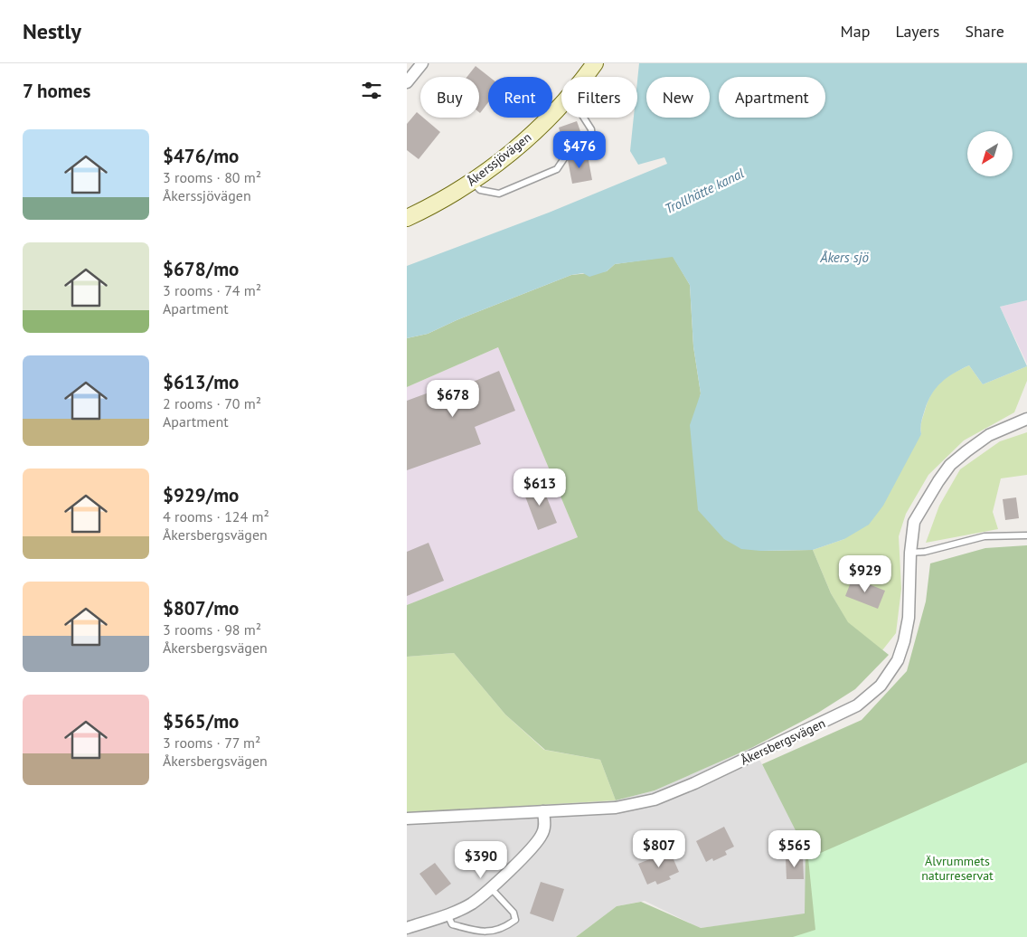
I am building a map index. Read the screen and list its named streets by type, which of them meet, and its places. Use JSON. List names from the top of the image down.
{
  "streets": {
    "street": ["Åkerssjövägen", "Åkersbergsvägen"]
  },
  "water": ["Trollhätte kanal", "Åkers sjö"],
  "parks": ["Älvrummets naturreservat"],
  "north": "bottom left",
  "page": {
    "header": "Nestly",
    "nav": ["Map", "Layers", "Share"],
    "heading": "7 homes",
    "chip": [
      "Buy",
      "Rent",
      "Filters",
      "New",
      "Apartment"
    ],
    "list": [
      {
        "name": "$476/mo",
        "note": "3 rooms · 80 m² · Åkerssjövägen"
      },
      {
        "name": "$678/mo",
        "note": "3 rooms · 74 m² · Apartment"
      },
      {
        "name": "$613/mo",
        "note": "2 rooms · 70 m² · Apartment"
      },
      {
        "name": "$929/mo",
        "note": "4 rooms · 124 m² · Åkersbergsvägen"
      },
      {
        "name": "$807/mo",
        "note": "3 rooms · 98 m² · Åkersbergsvägen"
      },
      {
        "name": "$565/mo",
        "note": "3 rooms · 77 m² · Åkersbergsvägen"
      }
    ],
    "price": [
      "$476",
      "$678",
      "$613",
      "$929",
      "$807",
      "$565",
      "$390"
    ]
  }
}
